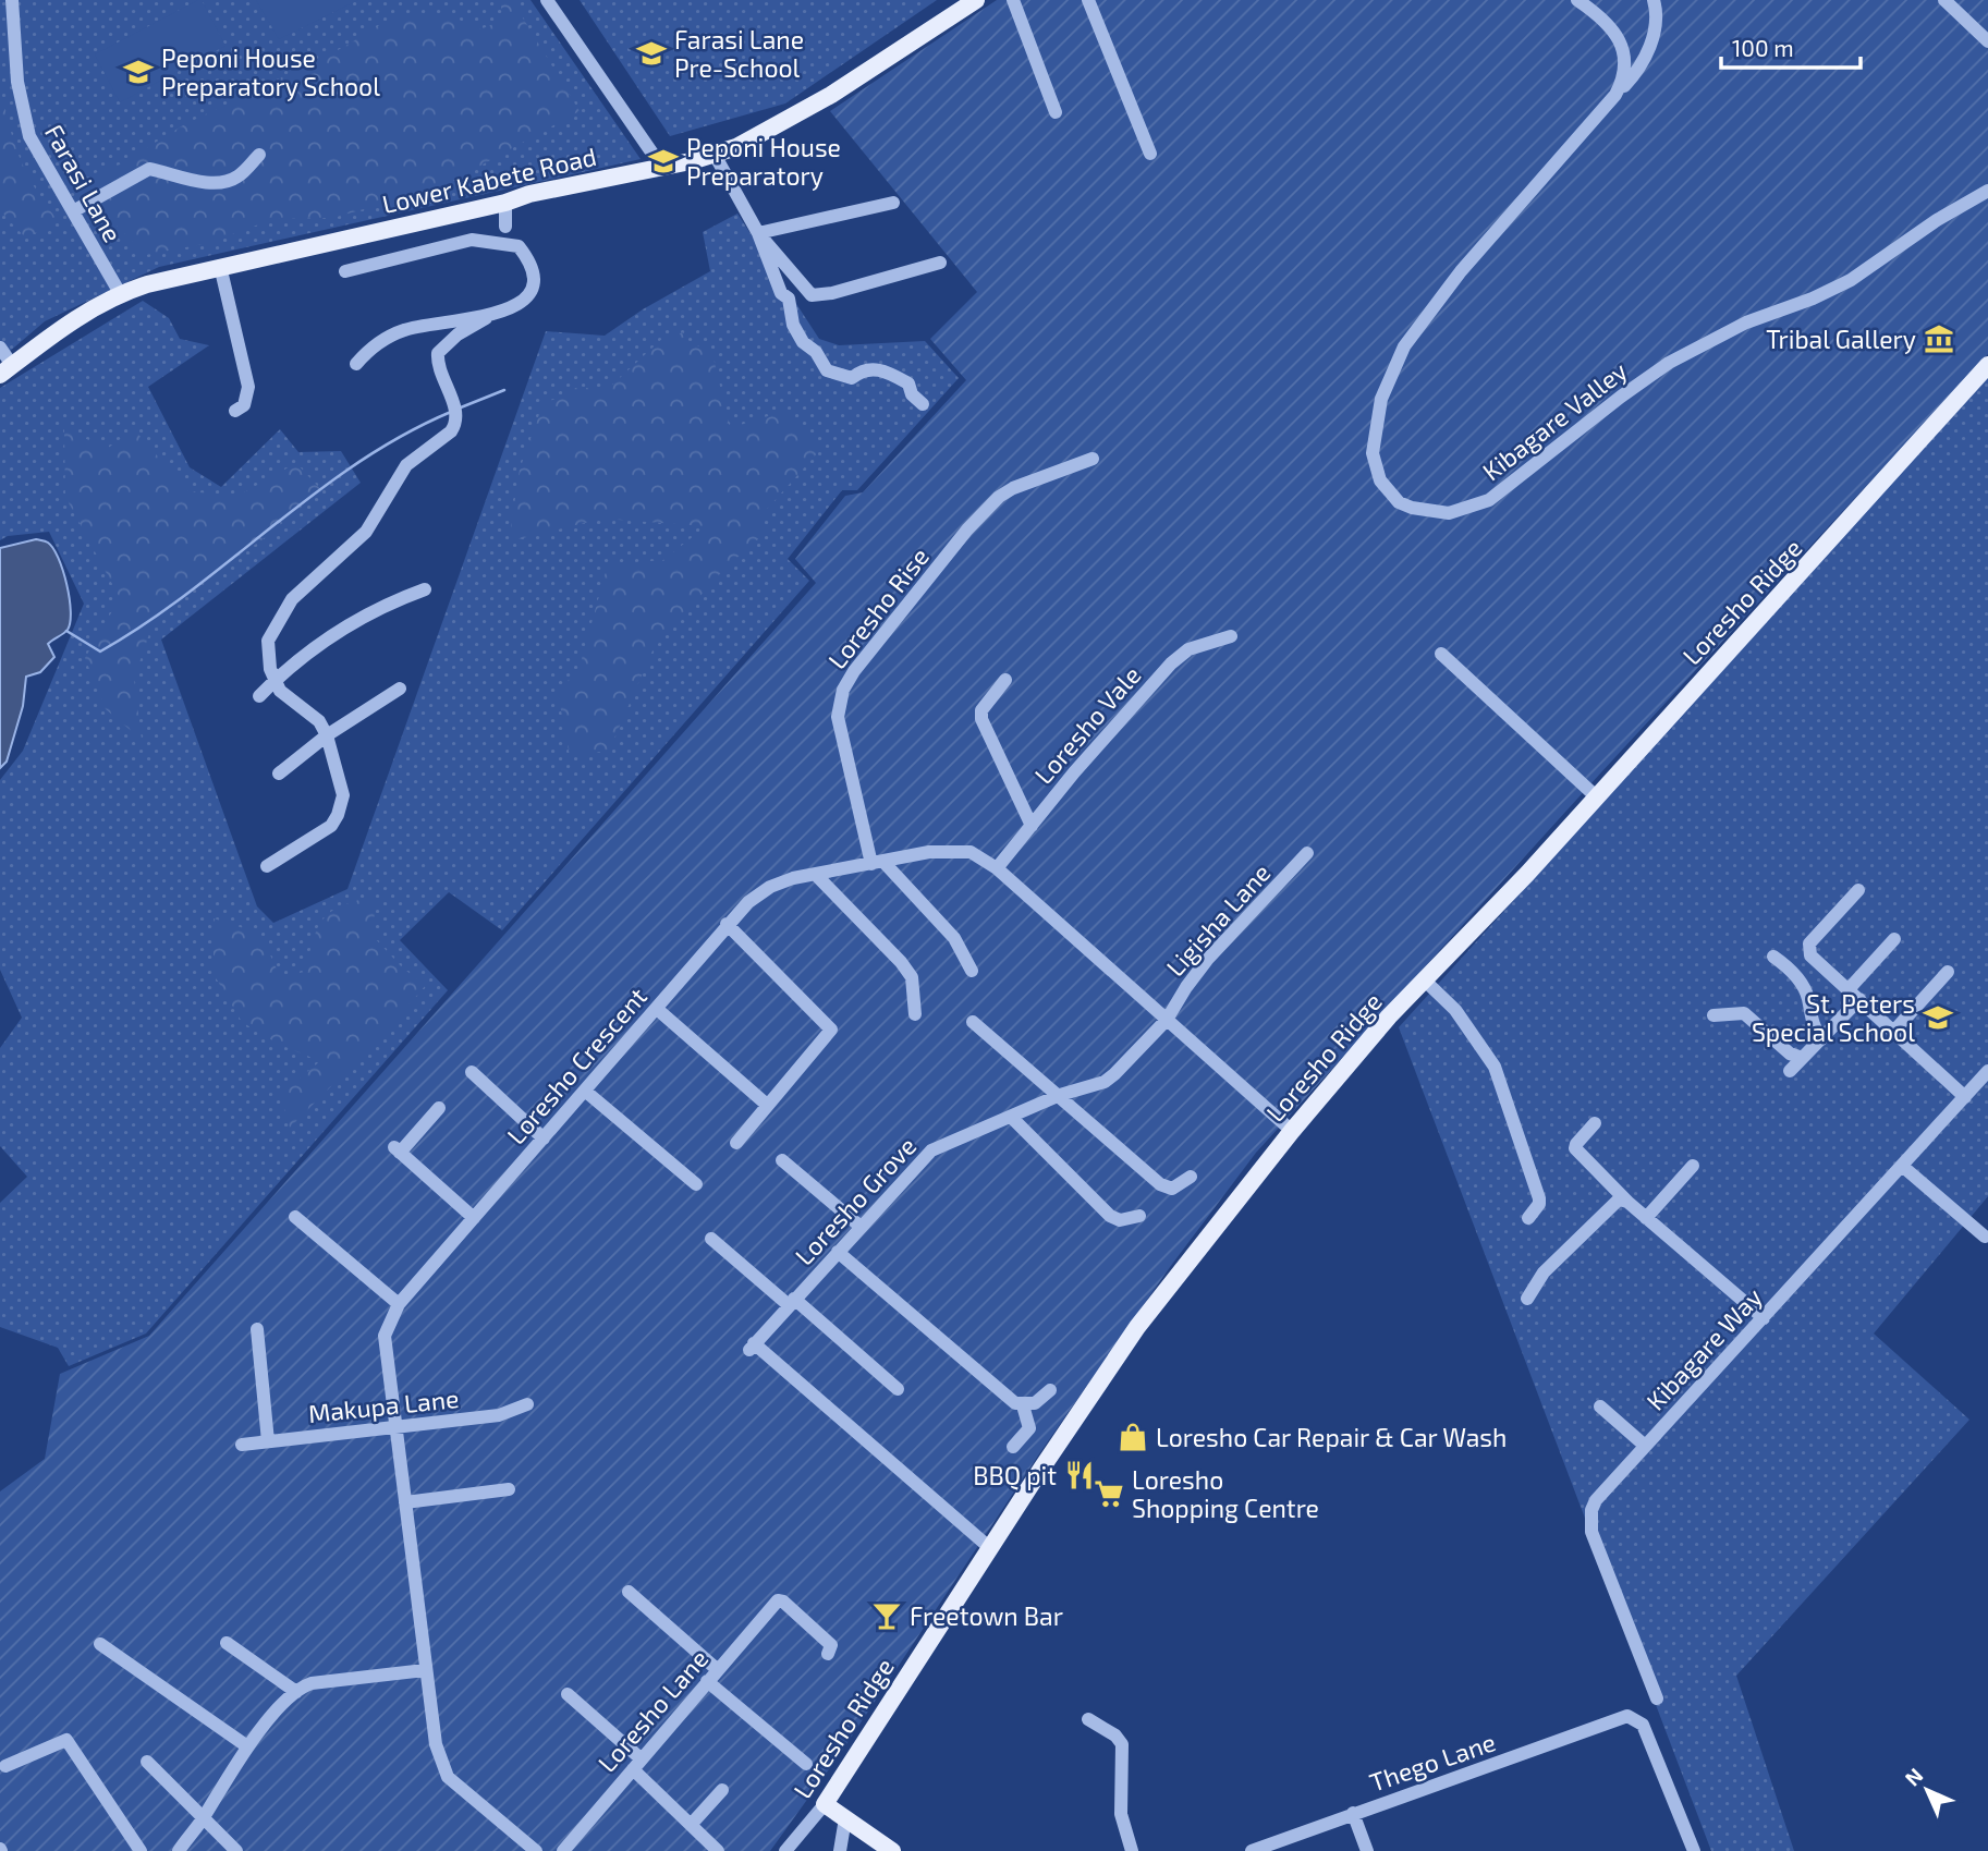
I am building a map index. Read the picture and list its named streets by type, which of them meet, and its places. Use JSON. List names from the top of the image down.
{
  "streets": {
    "main road": ["Lower Kabete Road", "Loresho Ridge"],
    "street": [
      "Farasi Lane",
      "Kibagare Valley",
      "Loresho Rise",
      "Loresho Vale",
      "Ligisha Lane",
      "Loresho Crescent",
      "Loresho Grove",
      "Kibagare Way",
      "Makupa Lane",
      "Loresho Lane",
      "Thego Lane"
    ]
  },
  "crossings": [
    ["Lower Kabete Road", "Farasi Lane"],
    ["Loresho Ridge", "Loresho Crescent"],
    ["Loresho Ridge", "Loresho Grove"],
    ["Loresho Rise", "Loresho Crescent"],
    ["Loresho Vale", "Loresho Crescent"],
    ["Ligisha Lane", "Loresho Crescent"],
    ["Ligisha Lane", "Loresho Grove"],
    ["Loresho Crescent", "Loresho Grove"],
    ["Loresho Crescent", "Makupa Lane"]
  ],
  "places": {
    "school or university": [
      "Farasi Lane Pre-School",
      "Peponi House Preparatory School",
      "Peponi House Preparatory",
      "St. Peters Special School"
    ],
    "museum": ["Tribal Gallery"],
    "shop": ["Loresho Car Repair & Car Wash"],
    "restaurant": ["BBQ pit"],
    "supermarket": ["Loresho Shopping Centre"],
    "bar": ["Freetown Bar"]
  },
  "scale_bar": "100 m",
  "north": "top left"
}
